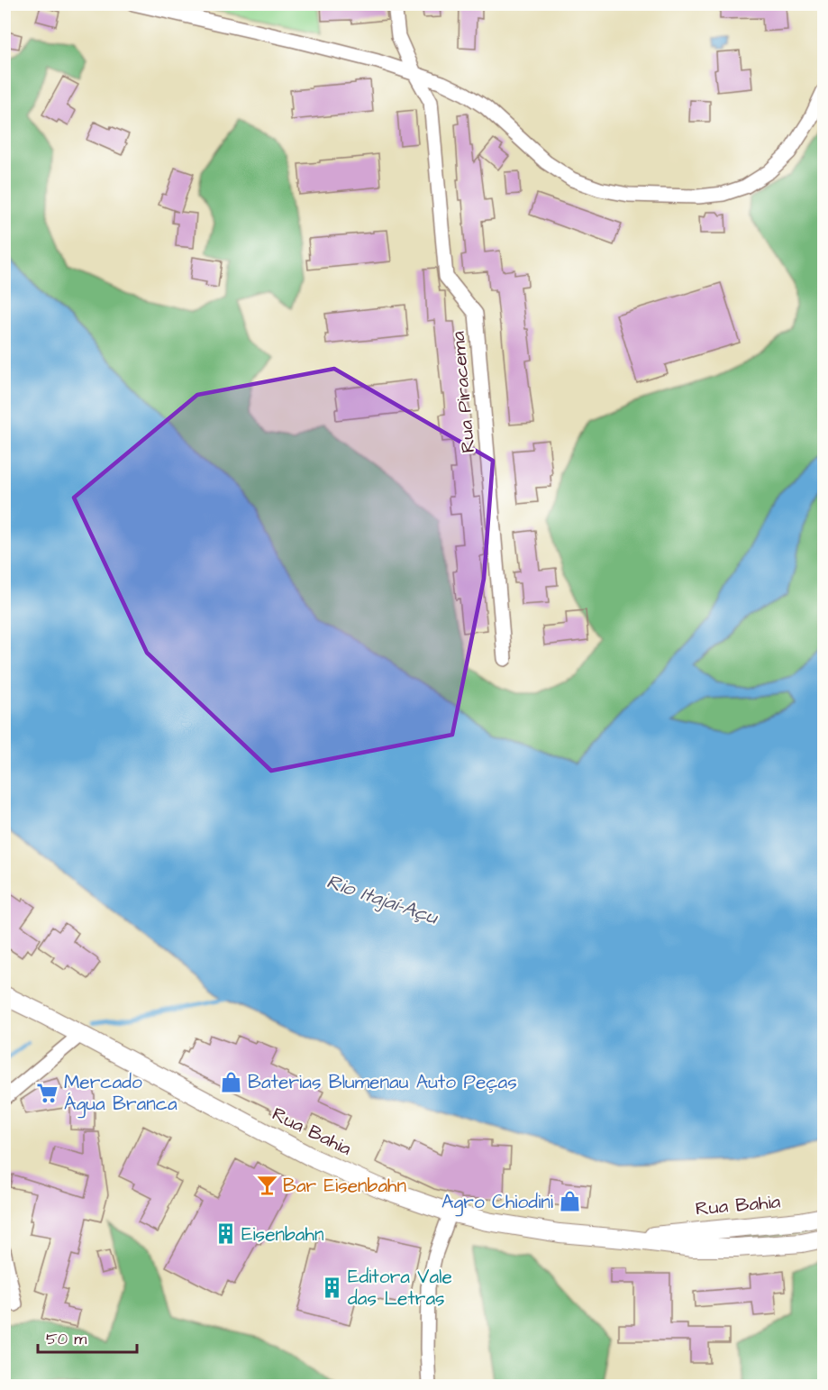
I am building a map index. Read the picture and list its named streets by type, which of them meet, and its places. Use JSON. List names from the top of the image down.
{
  "streets": {
    "main road": ["Rua Bahia"],
    "street": ["Rua Piracema"]
  },
  "water": ["Rio Itajaí-Açu"],
  "places": {
    "shop": ["Baterias Blumenau Auto Peças", "Agro Chiodini"],
    "supermarket": ["Mercado Água Branca"],
    "bar": ["Bar Eisenbahn"],
    "building": ["Eisenbahn", "Editora Vale das Letras"]
  },
  "scale_bar": "50 m"
}
